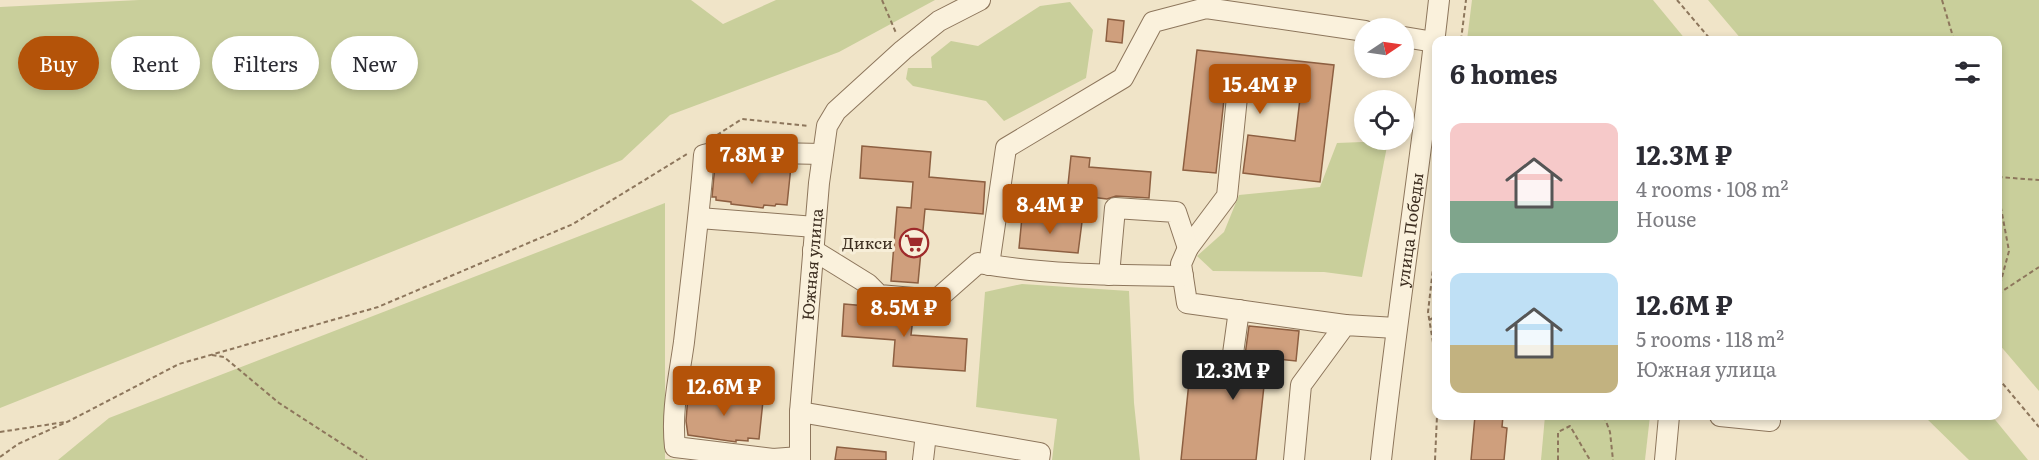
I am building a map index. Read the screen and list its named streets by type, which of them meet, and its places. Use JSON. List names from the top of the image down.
{
  "streets": {
    "street": ["улица Победы", "Южная улица"]
  },
  "places": {
    "supermarket": ["Дикси"]
  },
  "north": "right",
  "page": {
    "chip": [
      "Buy",
      "Rent",
      "Filters",
      "New"
    ],
    "heading": "6 homes",
    "price": [
      "15.4M ₽",
      "7.8M ₽",
      "8.4M ₽",
      "8.5M ₽",
      "12.3M ₽",
      "12.6M ₽"
    ],
    "list": [
      {
        "name": "12.3M ₽",
        "note": "4 rooms · 108 m² · House"
      },
      {
        "name": "12.6M ₽",
        "note": "5 rooms · 118 m² · Южная улица"
      }
    ]
  }
}
